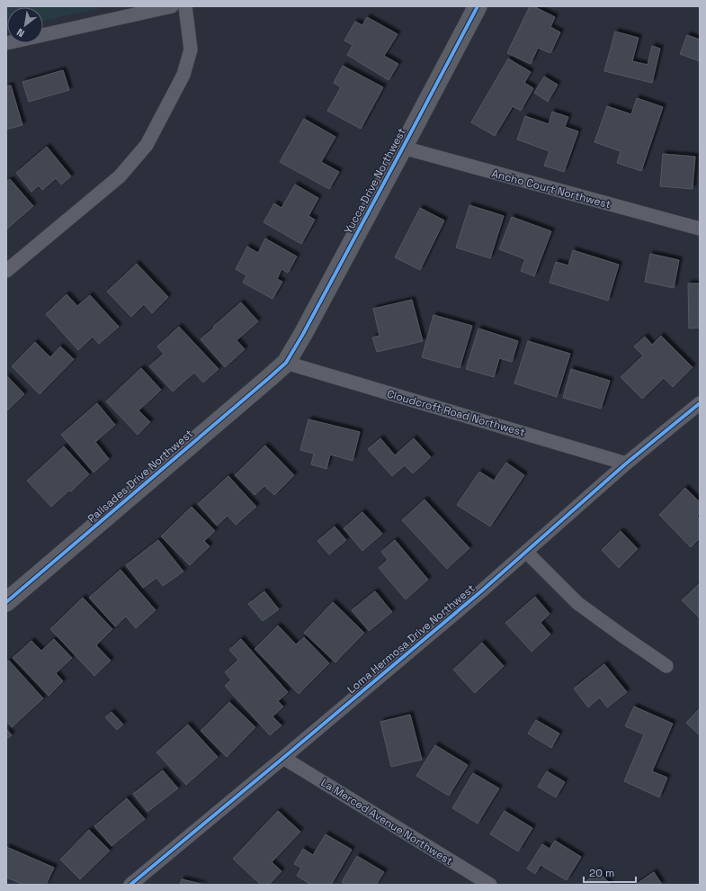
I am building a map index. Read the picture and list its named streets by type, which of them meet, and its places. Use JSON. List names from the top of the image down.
{
  "streets": {
    "street": [
      "Yucca Drive Northwest",
      "Ancho Court Northwest",
      "Cloudcroft Road Northwest",
      "Palisades Drive Northwest",
      "Loma Hermosa Drive Northwest",
      "La Merced Avenue Northwest"
    ]
  },
  "crossings": [
    ["Yucca Drive Northwest", "Ancho Court Northwest"],
    ["Yucca Drive Northwest", "Cloudcroft Road Northwest"],
    ["Yucca Drive Northwest", "Palisades Drive Northwest"],
    ["Cloudcroft Road Northwest", "Palisades Drive Northwest"],
    ["Cloudcroft Road Northwest", "Loma Hermosa Drive Northwest"],
    ["Loma Hermosa Drive Northwest", "La Merced Avenue Northwest"]
  ],
  "scale_bar": "20 m",
  "north": "bottom left"
}
